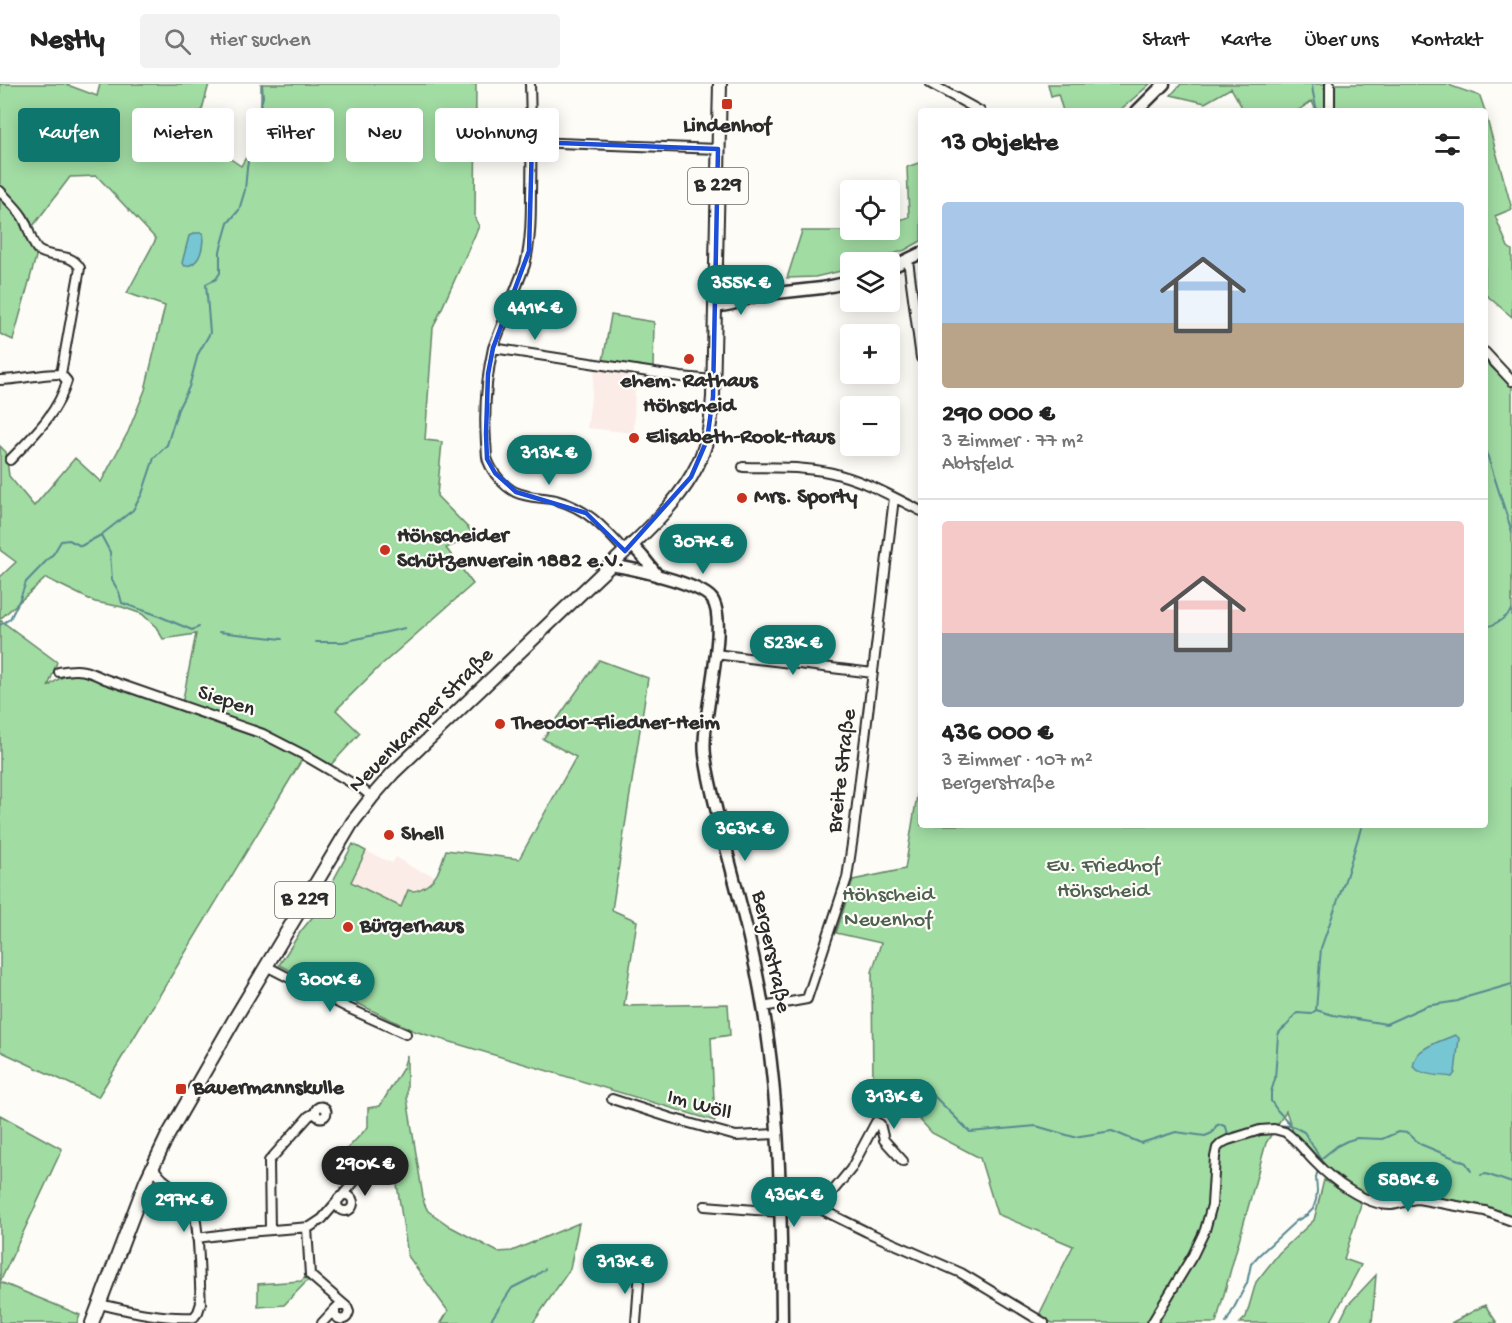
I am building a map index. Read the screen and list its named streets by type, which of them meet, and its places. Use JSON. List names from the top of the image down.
{
  "streets": {
    "main road": ["B 229", "Neuenkamper Straße"],
    "street": [
      "Siepen",
      "Breite Straße",
      "Bergerstraße",
      "Im Wöll"
    ]
  },
  "crossings": [
    ["B 229", "Neuenkamper Straße"],
    ["Siepen", "Neuenkamper Straße"],
    ["Breite Straße", "Bergerstraße"],
    ["Bergerstraße", "Im Wöll"]
  ],
  "parks": ["Ev. Friedhof Höhscheid", "Höhscheid Neuenhof"],
  "places": {
    "transit": ["Lindenhof", "Bauermannskulle"],
    "other": [
      "ehem. Rathaus Höhscheid",
      "Elisabeth-Rook-Haus",
      "Mrs. Sporty",
      "Höhscheider Schützenverein 1882 e.V.",
      "Theodor-Fliedner-Heim",
      "Shell",
      "Bürgerhaus"
    ]
  },
  "page": {
    "header": "Nestly",
    "search": "Hier suchen",
    "nav": [
      "Start",
      "Karte",
      "Über uns",
      "Kontakt"
    ],
    "chip": [
      "Kaufen",
      "Mieten",
      "Filter",
      "Neu",
      "Wohnung"
    ],
    "heading": "13 Objekte",
    "map_buttons": ["+", "−"],
    "list": [
      {
        "name": "290 000 €",
        "note": "3 Zimmer · 77 m² · Abtsfeld"
      },
      {
        "name": "436 000 €",
        "note": "3 Zimmer · 107 m² · Bergerstraße"
      }
    ],
    "price": [
      "355K €",
      "441K €",
      "313K €",
      "307K €",
      "523K €",
      "363K €",
      "300K €",
      "313K €",
      "290K €",
      "588K €",
      "436K €",
      "297K €",
      "313K €"
    ]
  }
}
